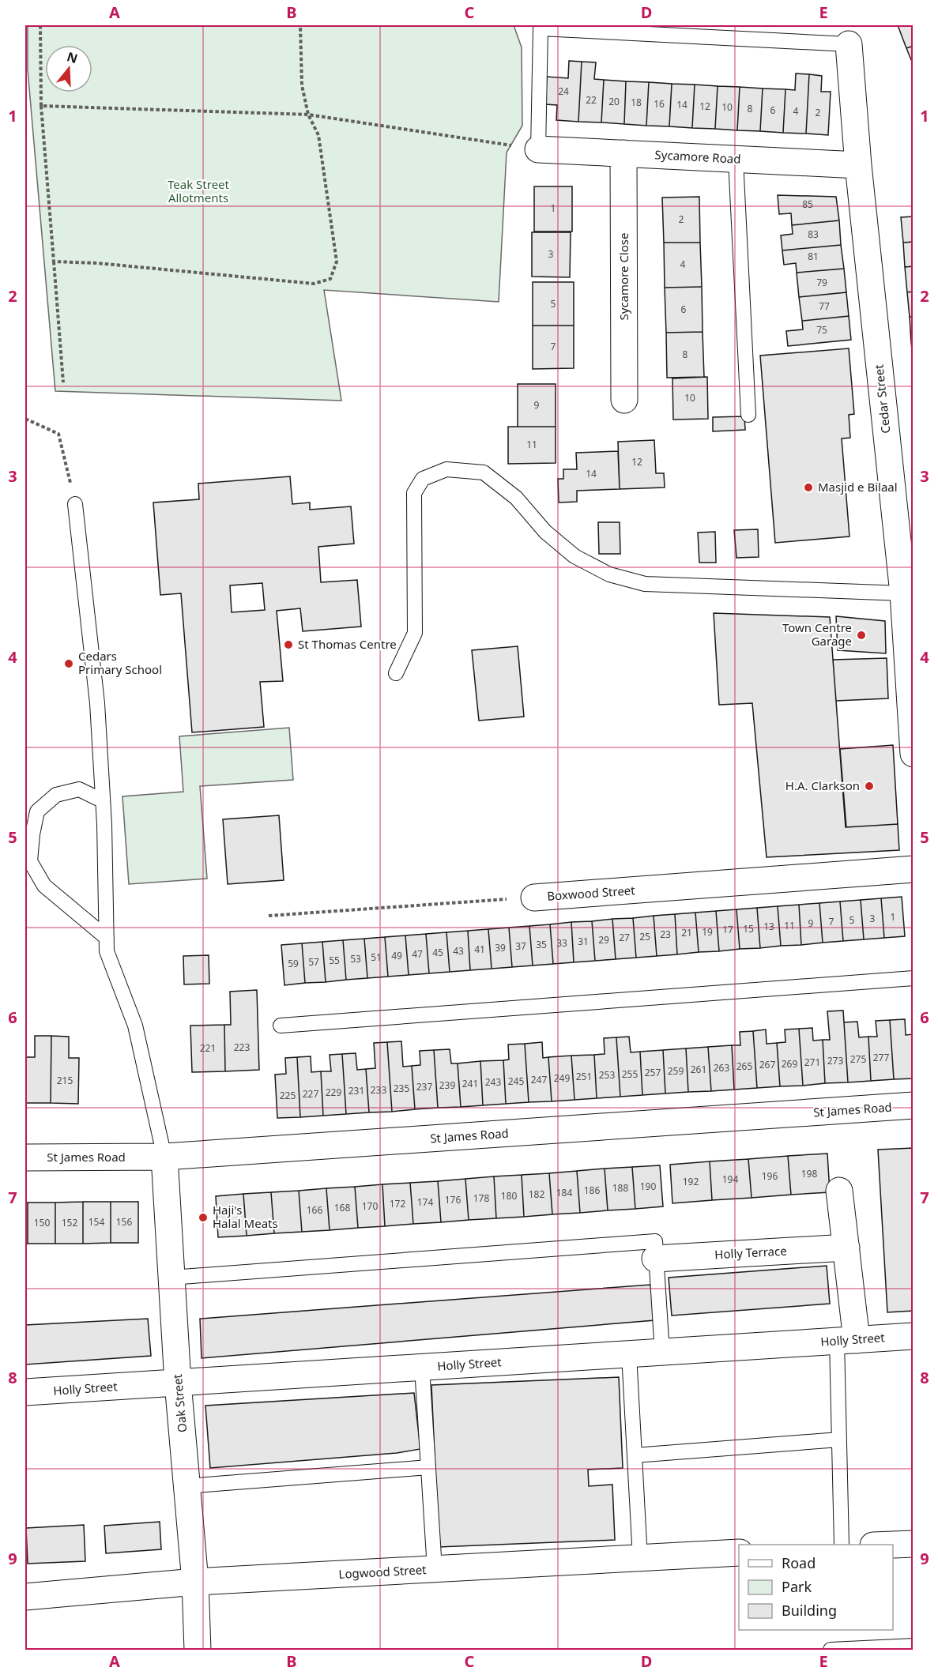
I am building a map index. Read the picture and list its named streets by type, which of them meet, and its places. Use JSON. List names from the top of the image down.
{
  "streets": {
    "street": [
      "Sycamore Road",
      "Sycamore Close",
      "Cedar Street",
      "Boxwood Street",
      "St James Road",
      "Holly Terrace",
      "Holly Street",
      "Oak Street",
      "Logwood Street"
    ]
  },
  "crossings": [
    ["Sycamore Road", "Sycamore Close"],
    ["Sycamore Road", "Cedar Street"],
    ["St James Road", "Oak Street"],
    ["Holly Street", "Oak Street"],
    ["Oak Street", "Logwood Street"]
  ],
  "parks": ["Teak Street Allotments"],
  "places": [
    "Masjid e Bilaal",
    "Town Centre Garage",
    "St Thomas Centre",
    "Cedars Primary School",
    "H.A. Clarkson",
    "Haji's Halal Meats"
  ],
  "house_numbers": [
    "24",
    "22",
    "20",
    "18",
    "16",
    "14",
    "12",
    "10",
    "8",
    "6",
    "4",
    "2",
    "85",
    "1",
    "2",
    "83",
    "3",
    "81",
    "4",
    "79",
    "5",
    "77",
    "6",
    "75",
    "7",
    "8",
    "10",
    "9",
    "11",
    "12",
    "14",
    "1",
    "3",
    "5",
    "7",
    "9",
    "11",
    "13",
    "15",
    "17",
    "19",
    "21",
    "23",
    "25",
    "27",
    "29",
    "31",
    "33",
    "35",
    "37",
    "39",
    "41",
    "43",
    "45",
    "47",
    "49",
    "51",
    "53",
    "55",
    "57",
    "59",
    "223",
    "221",
    "277",
    "275",
    "273",
    "271",
    "269",
    "267",
    "265",
    "263",
    "261",
    "259",
    "257",
    "255",
    "253",
    "251",
    "249",
    "247",
    "215",
    "245",
    "243",
    "241",
    "239",
    "237",
    "235",
    "233",
    "231",
    "229",
    "227",
    "225",
    "198",
    "196",
    "194",
    "192",
    "190",
    "188",
    "186",
    "184",
    "182",
    "180",
    "178",
    "176",
    "174",
    "172",
    "170",
    "168",
    "166",
    "154",
    "156",
    "150",
    "152"
  ],
  "legend": ["Road", "Park", "Building"],
  "north": "top",
  "grid": {
    "columns": [
      "A",
      "B",
      "C",
      "D",
      "E"
    ],
    "rows": [
      "1",
      "2",
      "3",
      "4",
      "5",
      "6",
      "7",
      "8",
      "9"
    ]
  }
}
